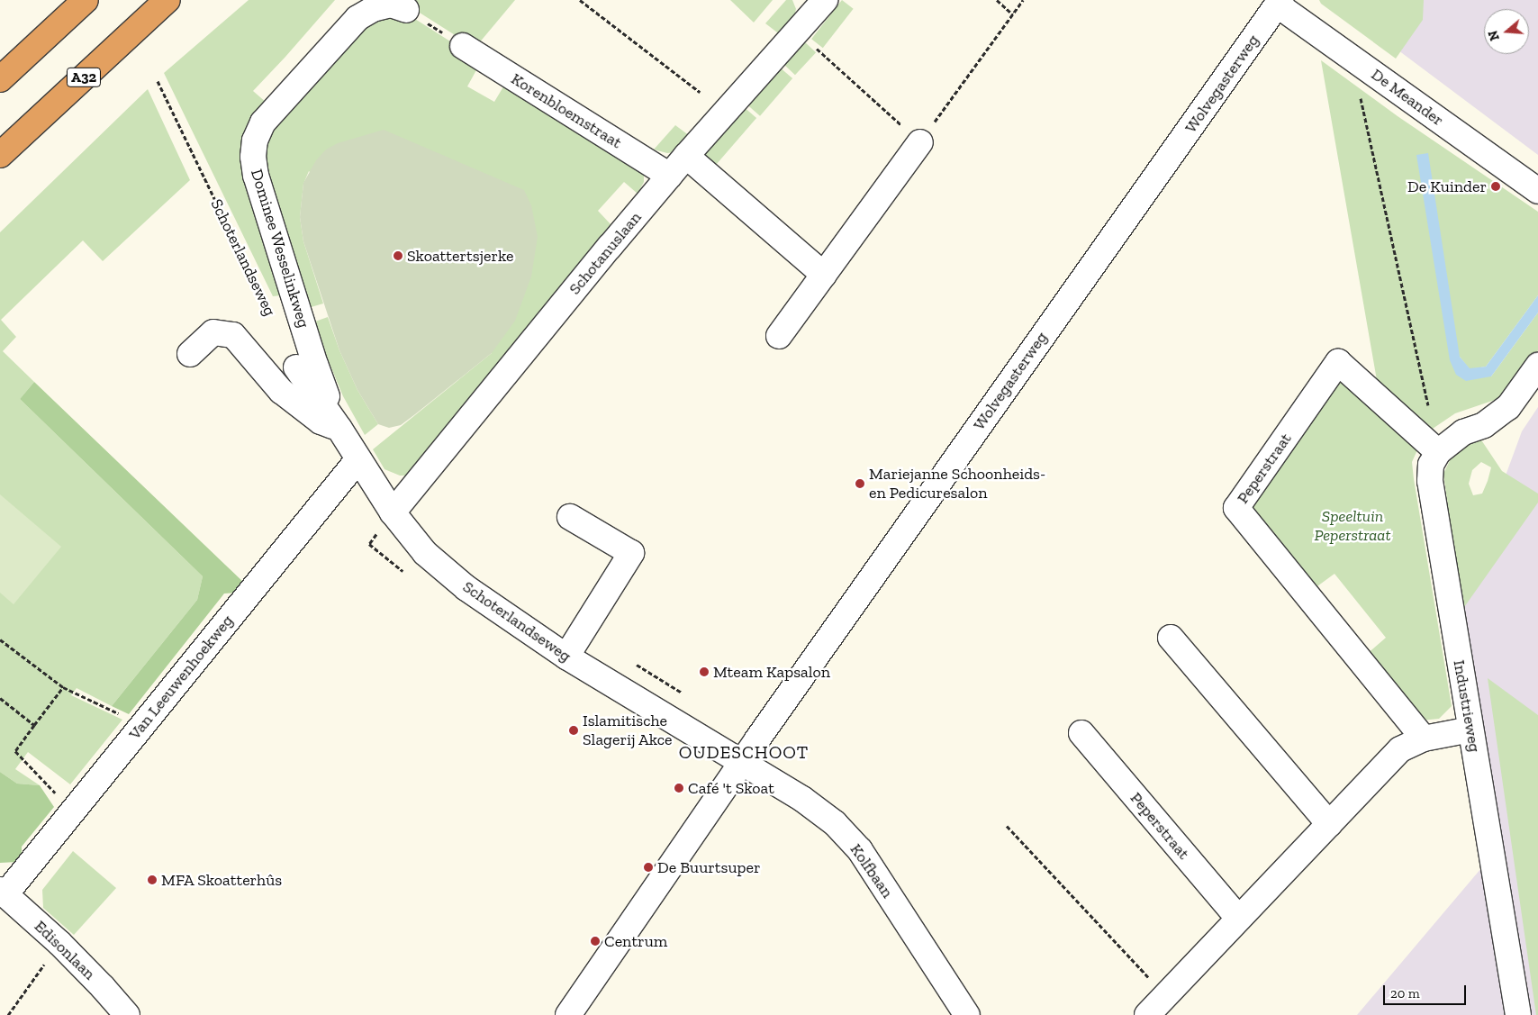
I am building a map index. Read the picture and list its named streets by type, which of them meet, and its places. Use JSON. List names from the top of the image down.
{
  "streets": {
    "highway": ["A32"],
    "street": [
      "Wolvegasterweg",
      "De Meander",
      "Korenbloemstraat",
      "Dominee Wesselinkweg",
      "Schotanuslaan",
      "Schoterlandseweg",
      "Peperstraat",
      "Van Leeuwenhoekweg",
      "Industrieweg",
      "Kolfbaan",
      "Edisonlaan"
    ]
  },
  "crossings": [
    ["Wolvegasterweg", "De Meander"],
    ["Wolvegasterweg", "Schoterlandseweg"],
    ["Wolvegasterweg", "Kolfbaan"],
    ["Korenbloemstraat", "Schotanuslaan"],
    ["Dominee Wesselinkweg", "Schoterlandseweg"],
    ["Schotanuslaan", "Schoterlandseweg"],
    ["Schoterlandseweg", "Van Leeuwenhoekweg"],
    ["Schoterlandseweg", "Kolfbaan"],
    ["Peperstraat", "Industrieweg"],
    ["Van Leeuwenhoekweg", "Edisonlaan"]
  ],
  "districts": ["OUDESCHOOT"],
  "parks": ["Speeltuin Peperstraat"],
  "places": [
    "De Kuinder",
    "Skoattertsjerke",
    "Mariejanne Schoonheids- en Pedicuresalon",
    "Mteam Kapsalon",
    "Islamitische Slagerij Akce",
    "Café 't Skoat",
    "De Buurtsuper",
    "MFA Skoatterhûs",
    "Centrum"
  ],
  "scale_bar": "20 m",
  "north": "left"
}
